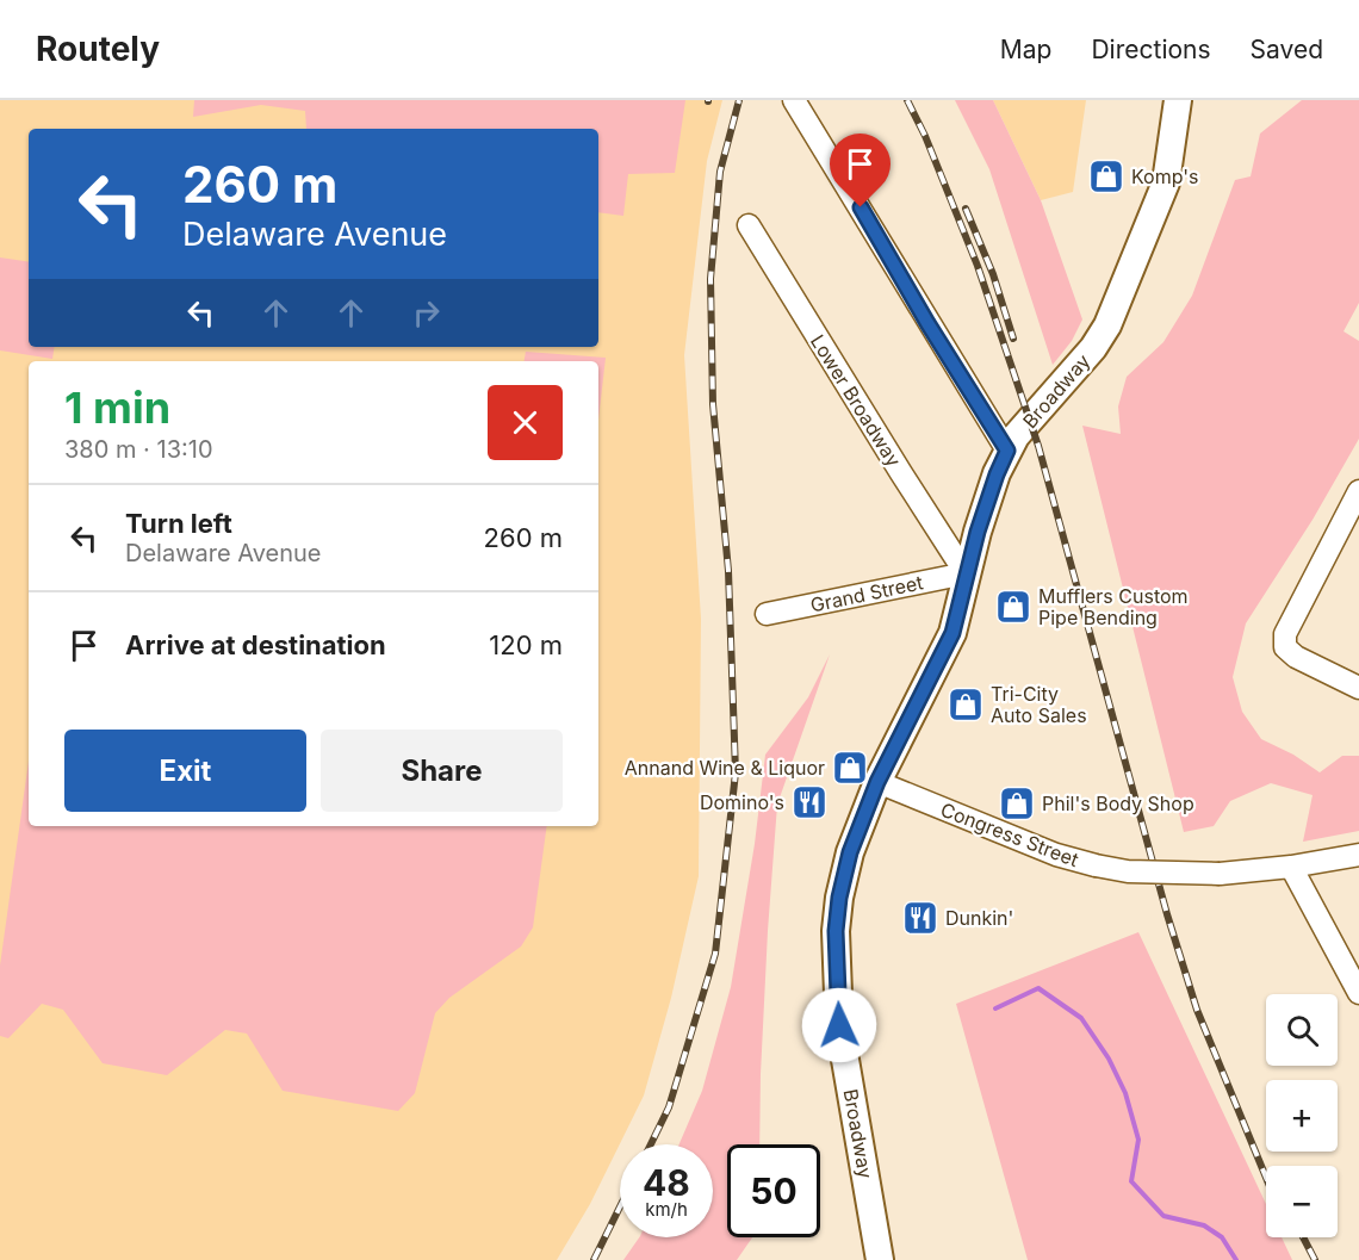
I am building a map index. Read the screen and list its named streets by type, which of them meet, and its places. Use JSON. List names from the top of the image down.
{
  "streets": {
    "main road": ["Broadway"],
    "street": ["Lower Broadway", "Grand Street", "Congress Street"]
  },
  "crossings": [
    ["Broadway", "Lower Broadway"],
    ["Broadway", "Grand Street"],
    ["Broadway", "Congress Street"],
    ["Lower Broadway", "Grand Street"]
  ],
  "places": {
    "shop": [
      "Komp's",
      "Mufflers Custom Pipe Bending",
      "Tri-City Auto Sales",
      "Annand Wine & Liquor",
      "Phil's Body Shop"
    ],
    "restaurant": ["Domino's", "Dunkin'"]
  },
  "page": {
    "header": "Routely",
    "nav": ["Map", "Directions", "Saved"],
    "turn": ["260 m", "Delaware Avenue"],
    "heading": ["1 min", "380 m · 13:10"],
    "list": [
      {
        "name": "Turn left",
        "note": "Delaware Avenue",
        "value": "260 m"
      },
      {
        "name": "Arrive at destination",
        "value": "120 m"
      }
    ],
    "buttons": ["Exit", "Share"],
    "map_buttons": ["+", "−"],
    "speed": "48 km/h",
    "limit": "50"
  }
}
